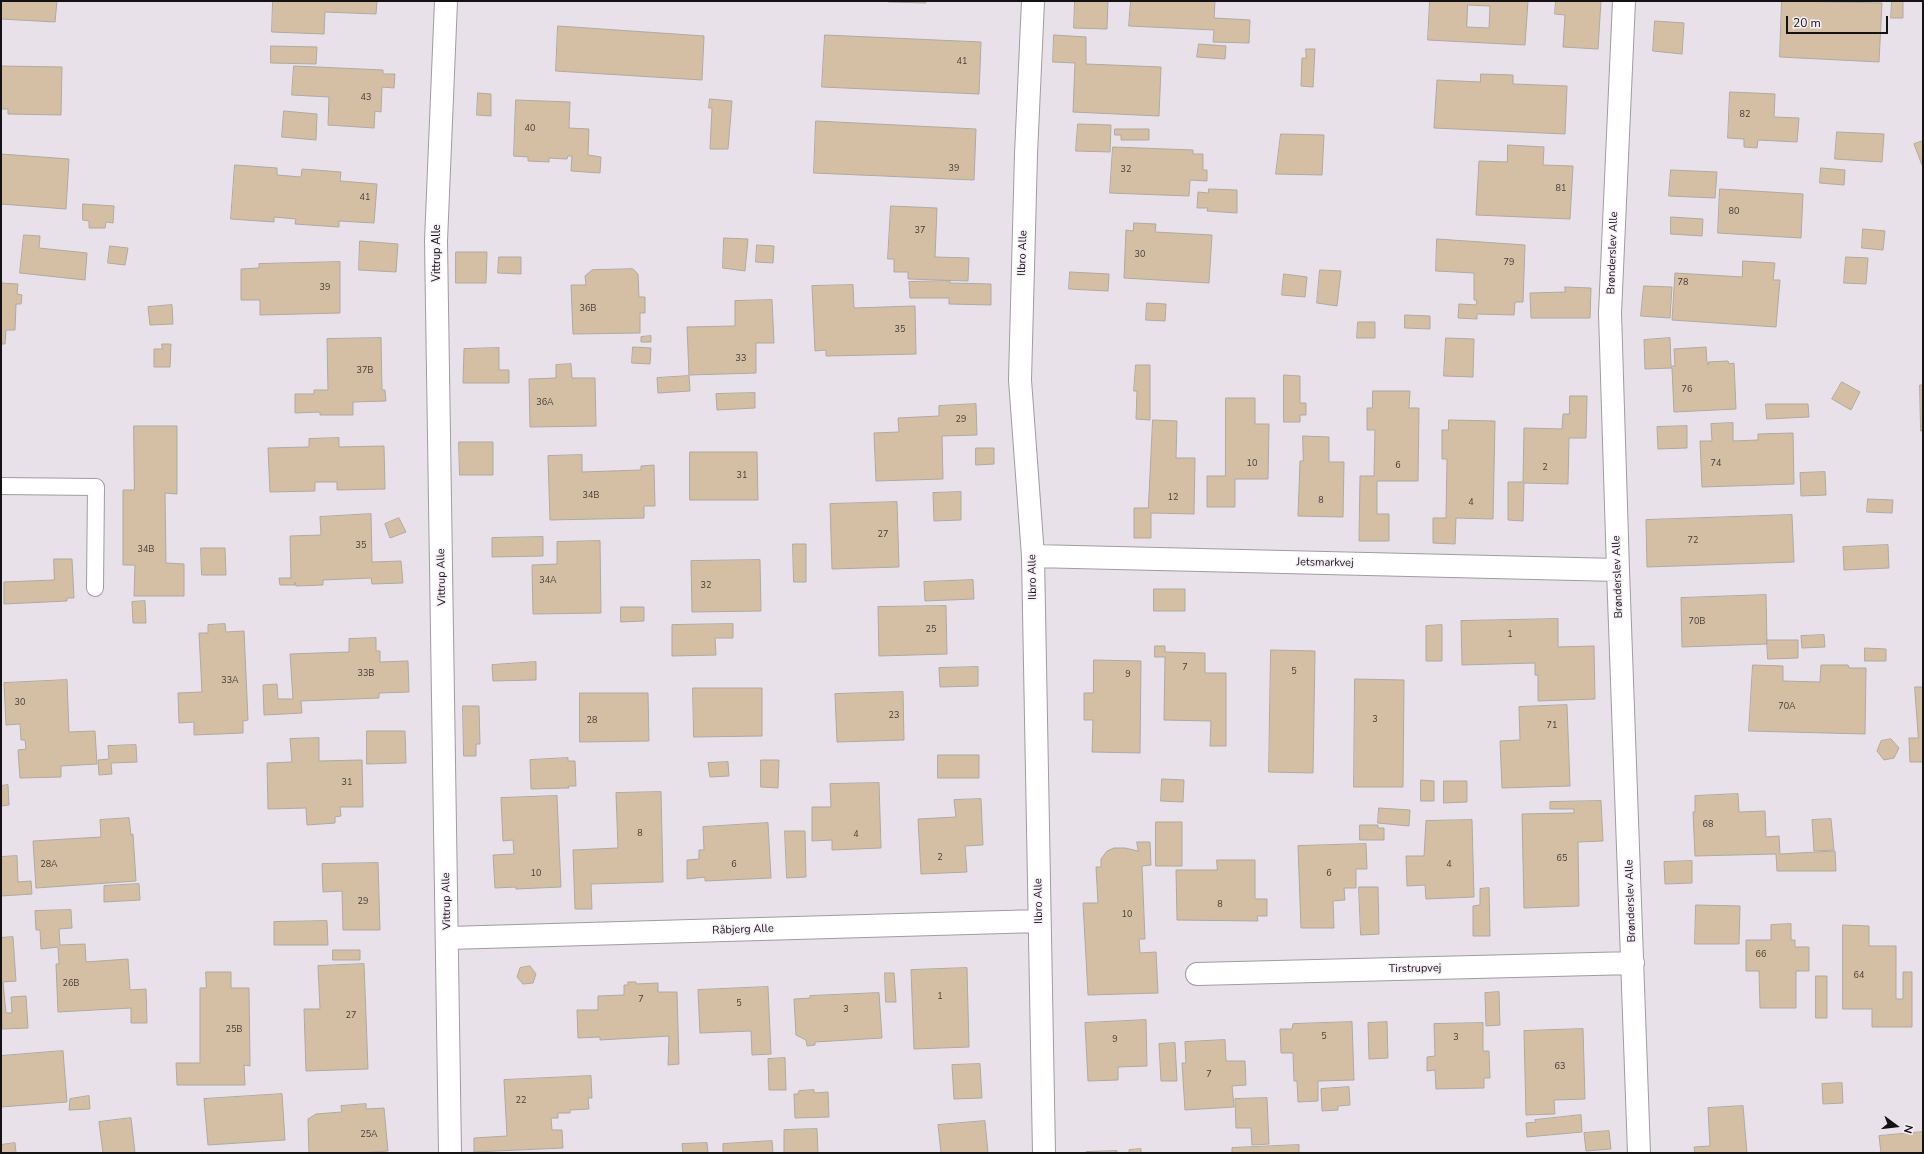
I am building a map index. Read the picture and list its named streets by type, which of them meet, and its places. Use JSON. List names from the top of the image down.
{
  "streets": {
    "street": [
      "Vittrup Alle",
      "Ilbro Alle",
      "Brønderslev Alle",
      "Jetsmarkvej",
      "Råbjerg Alle",
      "Tirstrupvej"
    ]
  },
  "crossings": [
    ["Vittrup Alle", "Råbjerg Alle"],
    ["Ilbro Alle", "Jetsmarkvej"],
    ["Ilbro Alle", "Råbjerg Alle"],
    ["Brønderslev Alle", "Jetsmarkvej"],
    ["Brønderslev Alle", "Tirstrupvej"]
  ],
  "house_numbers": [
    "41",
    "43",
    "82",
    "40",
    "39",
    "32",
    "81",
    "41",
    "80",
    "37",
    "30",
    "79",
    "78",
    "39",
    "36B",
    "35",
    "33",
    "37B",
    "76",
    "36A",
    "29",
    "10",
    "74",
    "6",
    "2",
    "31",
    "34B",
    "12",
    "8",
    "4",
    "27",
    "72",
    "35",
    "34B",
    "34A",
    "32",
    "70B",
    "25",
    "1",
    "7",
    "5",
    "33B",
    "9",
    "33A",
    "30",
    "70A",
    "23",
    "3",
    "28",
    "71",
    "31",
    "68",
    "8",
    "4",
    "2",
    "65",
    "28A",
    "6",
    "4",
    "10",
    "6",
    "29",
    "8",
    "10",
    "66",
    "64",
    "26B",
    "1",
    "7",
    "5",
    "3",
    "27",
    "25B",
    "5",
    "3",
    "9",
    "63",
    "7",
    "22",
    "25A"
  ],
  "scale_bar": "20 m",
  "north": "right"
}
